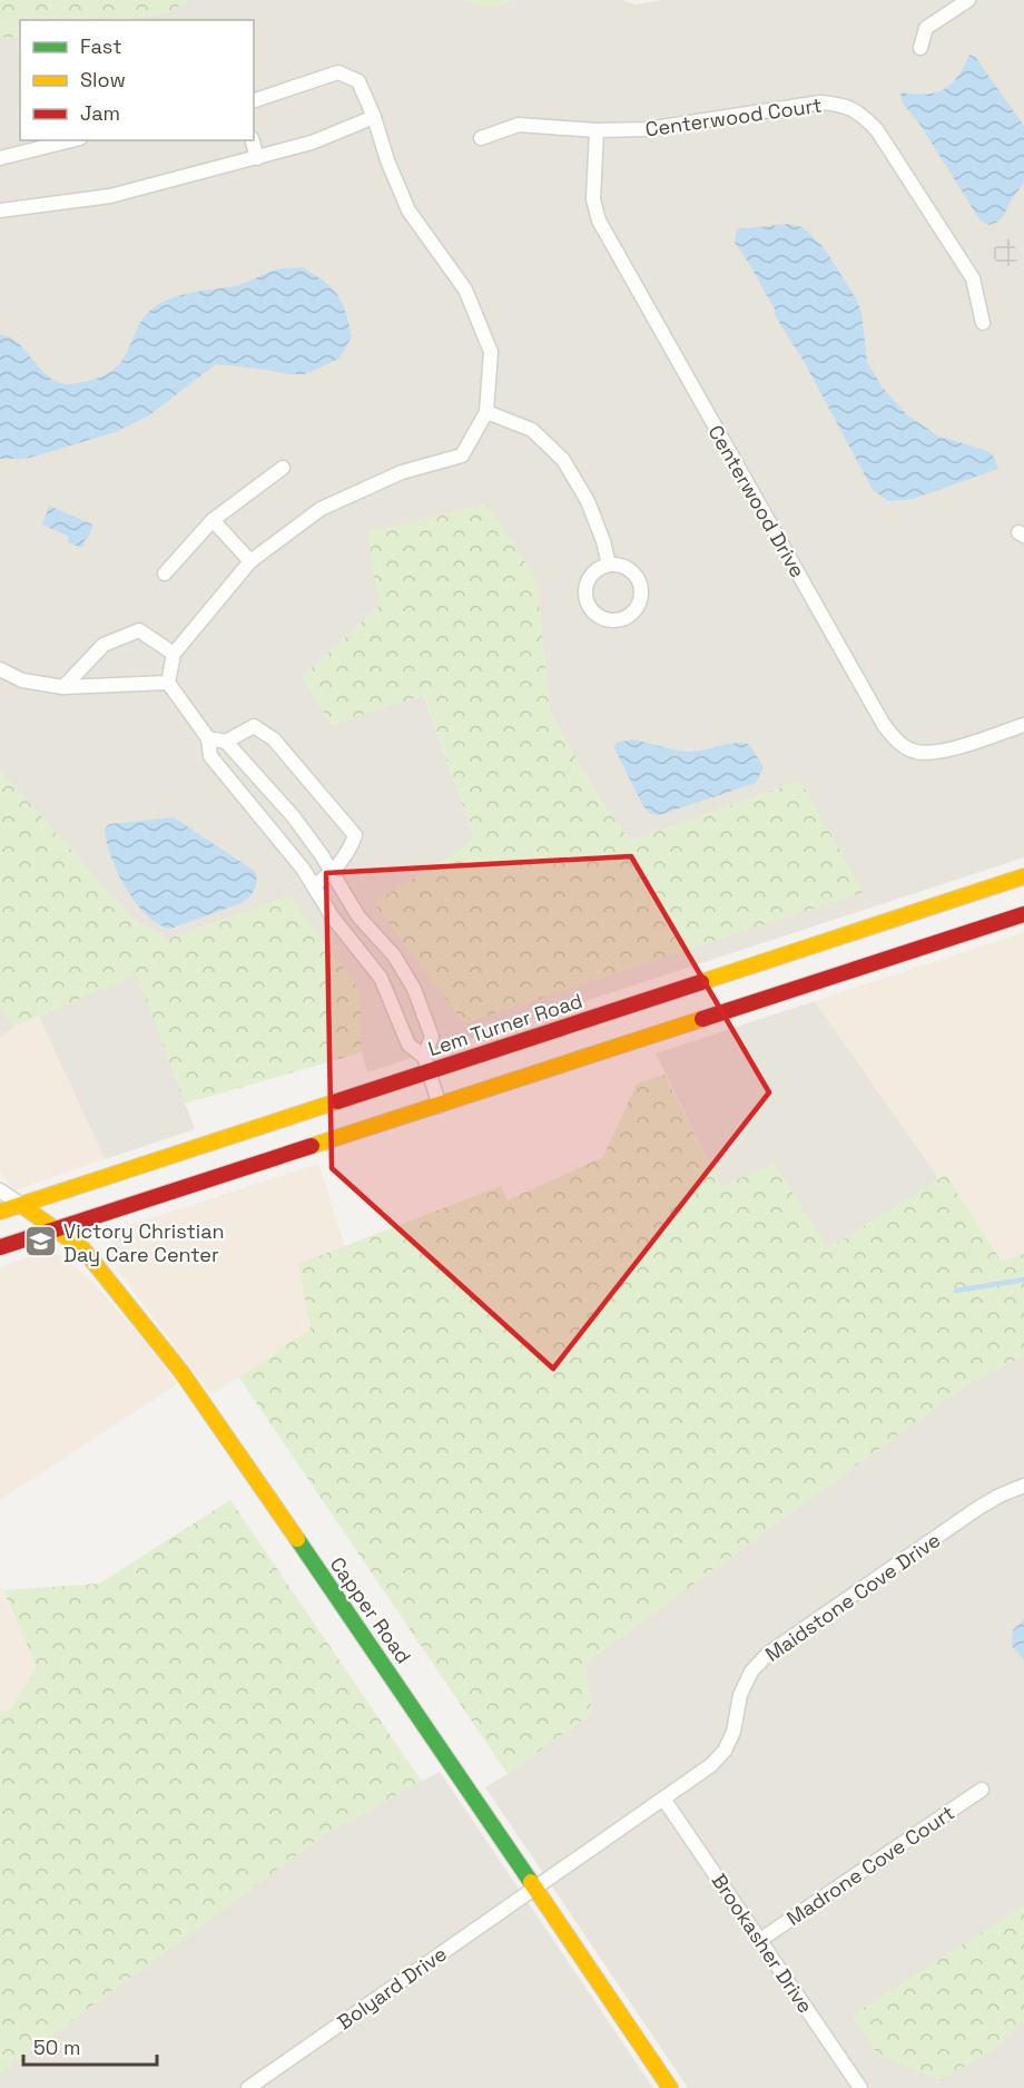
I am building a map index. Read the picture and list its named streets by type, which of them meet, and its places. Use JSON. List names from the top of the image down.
{
  "streets": {
    "main road": ["Lem Turner Road", "Capper Road"],
    "street": [
      "Centerwood Court",
      "Centerwood Drive",
      "Maidstone Cove Drive",
      "Madrone Cove Court",
      "Brookasher Drive",
      "Bolyard Drive"
    ]
  },
  "crossings": [
    ["Centerwood Court", "Centerwood Drive"],
    ["Lem Turner Road", "Capper Road"],
    ["Maidstone Cove Drive", "Capper Road"],
    ["Maidstone Cove Drive", "Brookasher Drive"],
    ["Maidstone Cove Drive", "Bolyard Drive"],
    ["Capper Road", "Bolyard Drive"],
    ["Madrone Cove Court", "Brookasher Drive"]
  ],
  "places": {
    "school or university": ["Victory Christian Day Care Center"]
  },
  "legend": ["Fast", "Slow", "Jam"],
  "scale_bar": "50 m"
}
